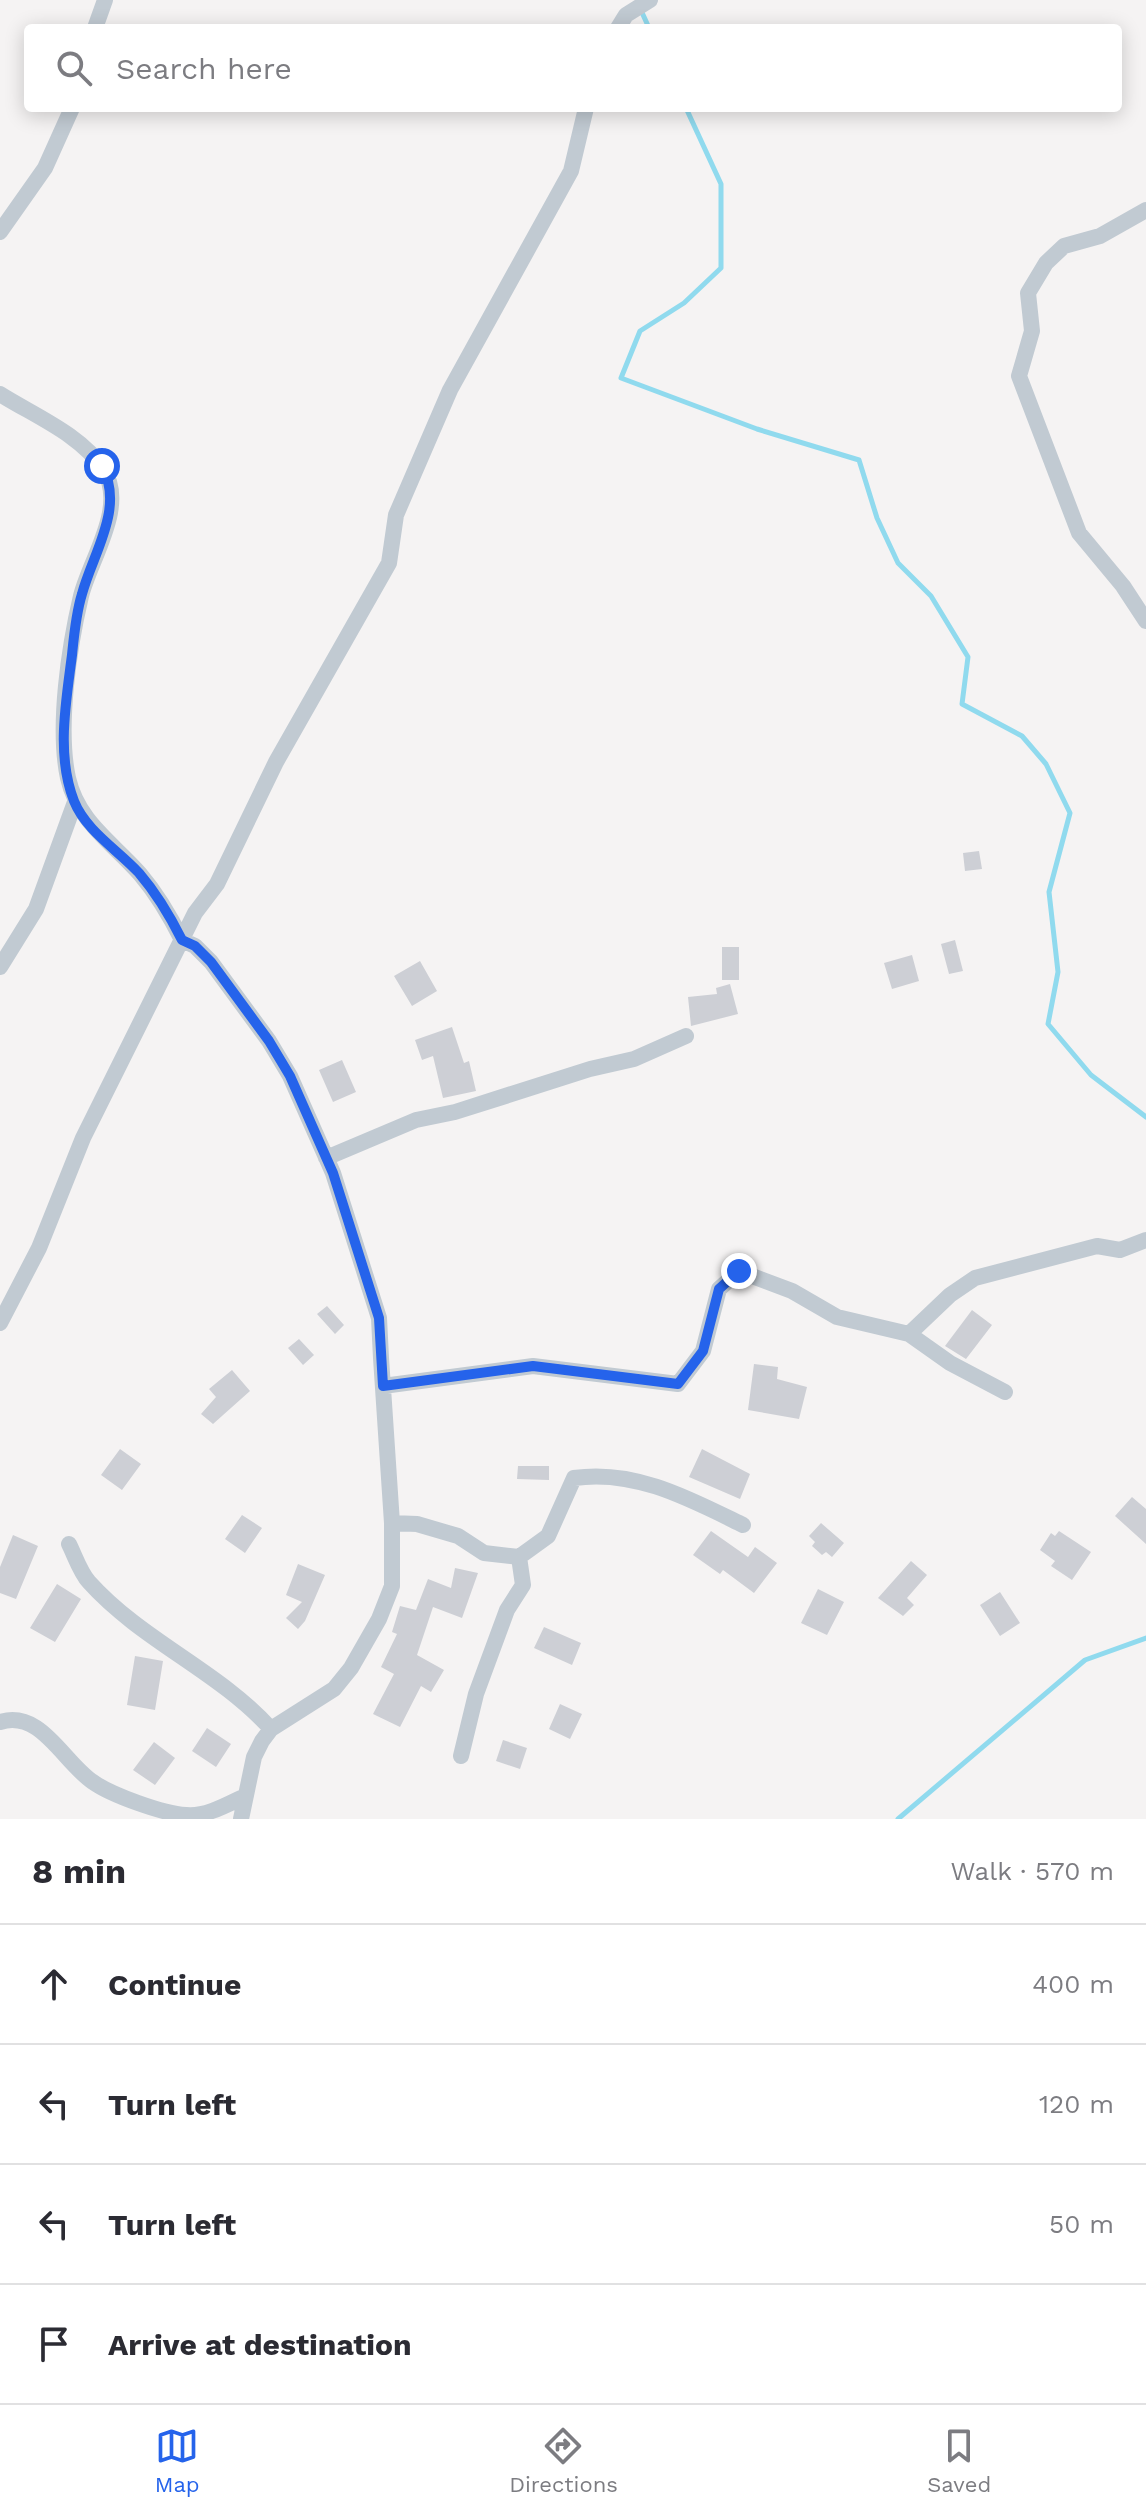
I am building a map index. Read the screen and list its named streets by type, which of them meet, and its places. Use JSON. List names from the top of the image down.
{
  "page": {
    "search": "Search here",
    "heading": ["8 min", "Walk · 570 m"],
    "list": [
      ["Continue", "400 m"],
      ["Turn left", "120 m"],
      ["Turn left", "50 m"],
      "Arrive at destination"
    ],
    "nav": ["Map", "Directions", "Saved"]
  }
}
